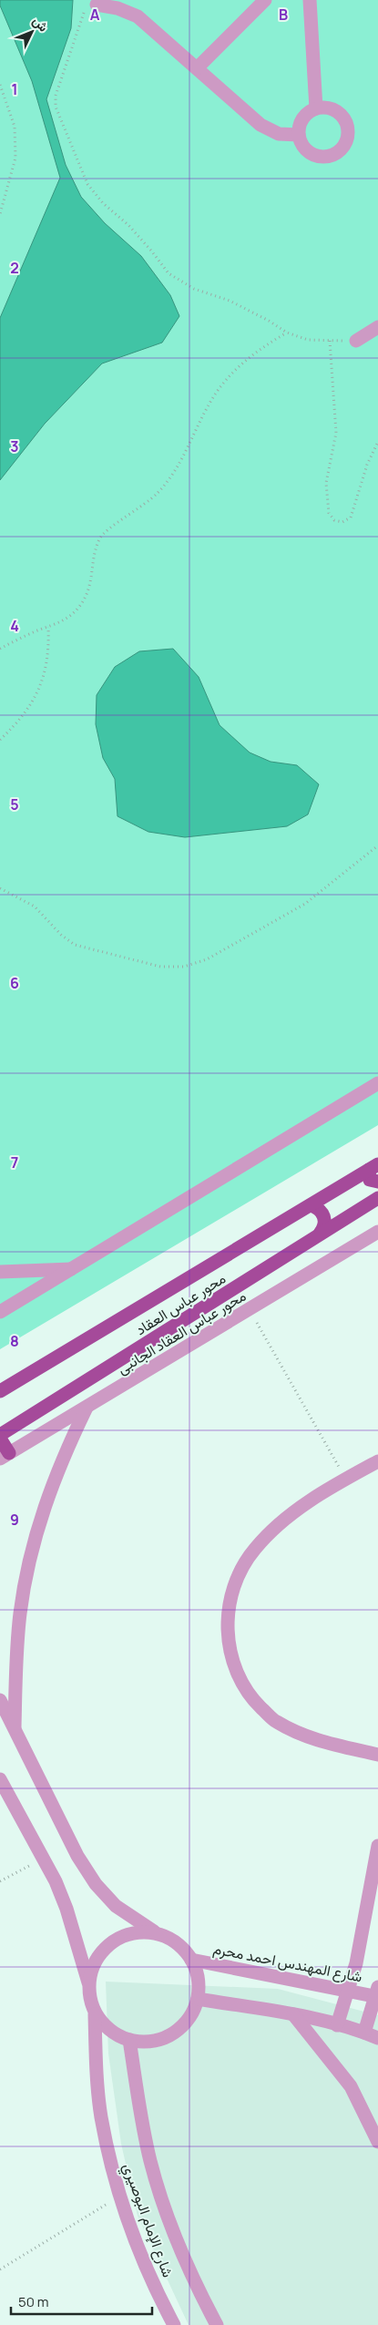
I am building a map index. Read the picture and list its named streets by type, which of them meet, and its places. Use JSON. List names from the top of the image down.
{
  "streets": {
    "main road": ["محور عباس العقاد"],
    "street": ["محور عباس العقاد الجانبى", "شارع المهندس احمد محرم", "شارع الإمام البوصيري"]
  },
  "crossings": [
    ["شارع المهندس احمد محرم", "شارع الإمام البوصيري"]
  ],
  "scale_bar": "50 m",
  "north": "top right",
  "grid": {
    "columns": ["A", "B"],
    "rows": [
      "1",
      "2",
      "3",
      "4",
      "5",
      "6",
      "7",
      "8",
      "9"
    ]
  }
}
